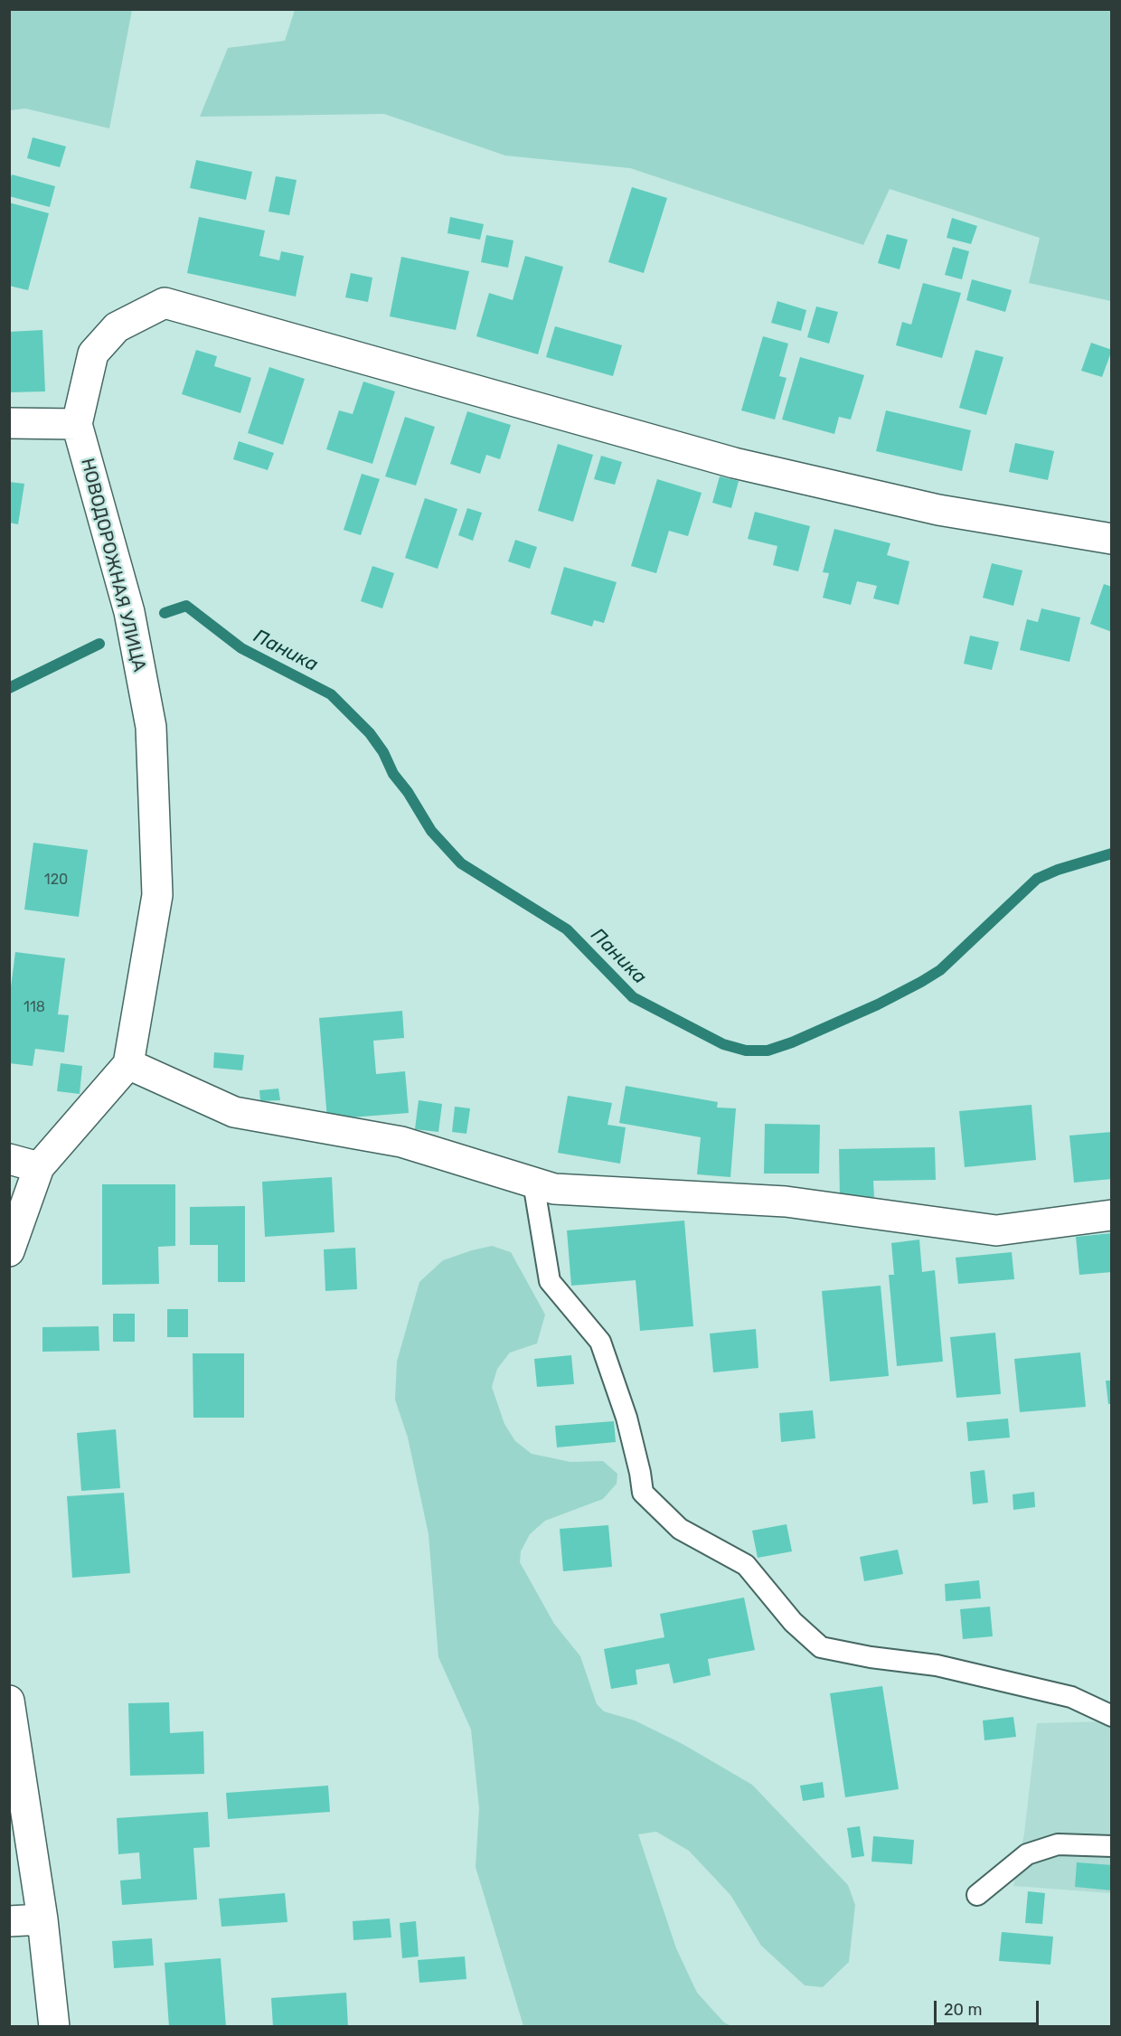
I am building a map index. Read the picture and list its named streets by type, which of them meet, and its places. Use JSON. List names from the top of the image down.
{
  "streets": {
    "street": ["НОВОДОРОЖНАЯ УЛИЦА"]
  },
  "water": ["Паника"],
  "house_numbers": ["120", "118"],
  "scale_bar": "20 m"
}
